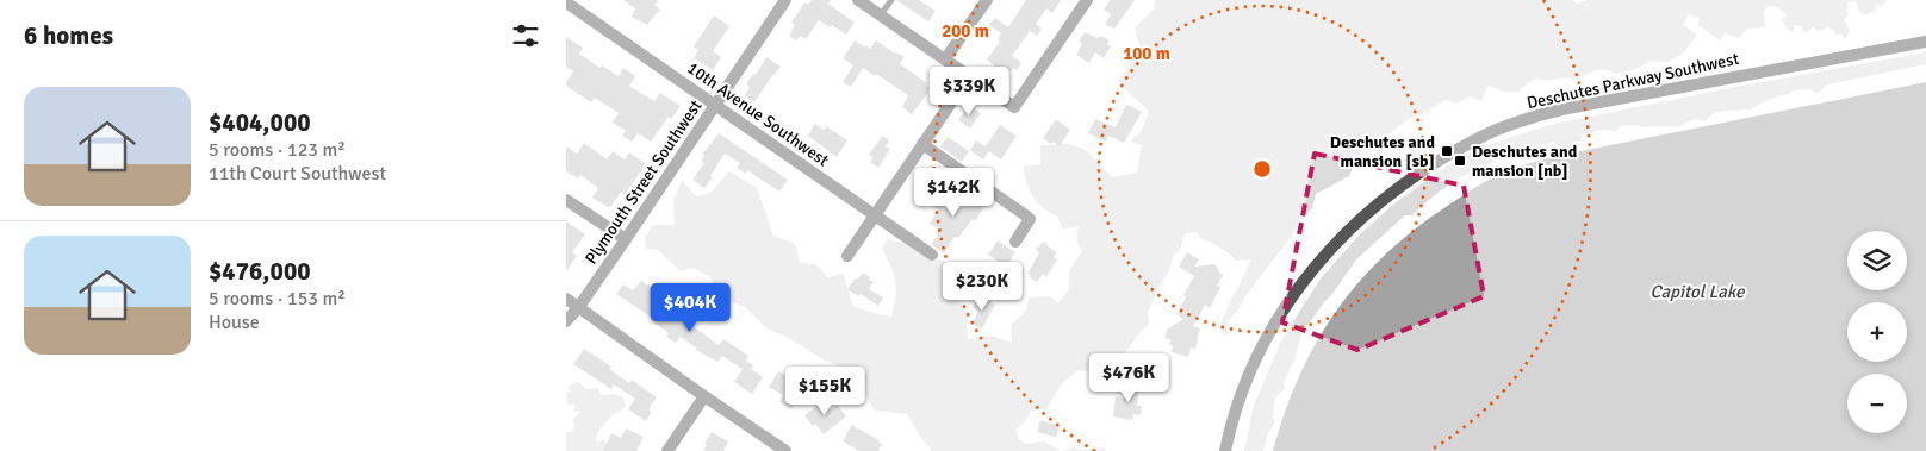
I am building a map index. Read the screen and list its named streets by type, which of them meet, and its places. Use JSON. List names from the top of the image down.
{
  "streets": {
    "street": ["Deschutes Parkway Southwest", "10th Avenue Southwest", "Plymouth Street Southwest"]
  },
  "crossings": [
    ["10th Avenue Southwest", "Plymouth Street Southwest"]
  ],
  "water": ["Capitol Lake"],
  "places": {
    "transit": ["Deschutes and mansion [sb]", "Deschutes and mansion [nb]"]
  },
  "page": {
    "heading": "6 homes",
    "price": [
      "$339K",
      "$142K",
      "$230K",
      "$404K",
      "$476K",
      "$155K"
    ],
    "list": [
      {
        "name": "$404,000",
        "note": "5 rooms · 123 m² · 11th Court Southwest"
      },
      {
        "name": "$476,000",
        "note": "5 rooms · 153 m² · House"
      }
    ],
    "map_buttons": ["+", "−"]
  },
  "rings": ["200 m", "100 m"]
}
